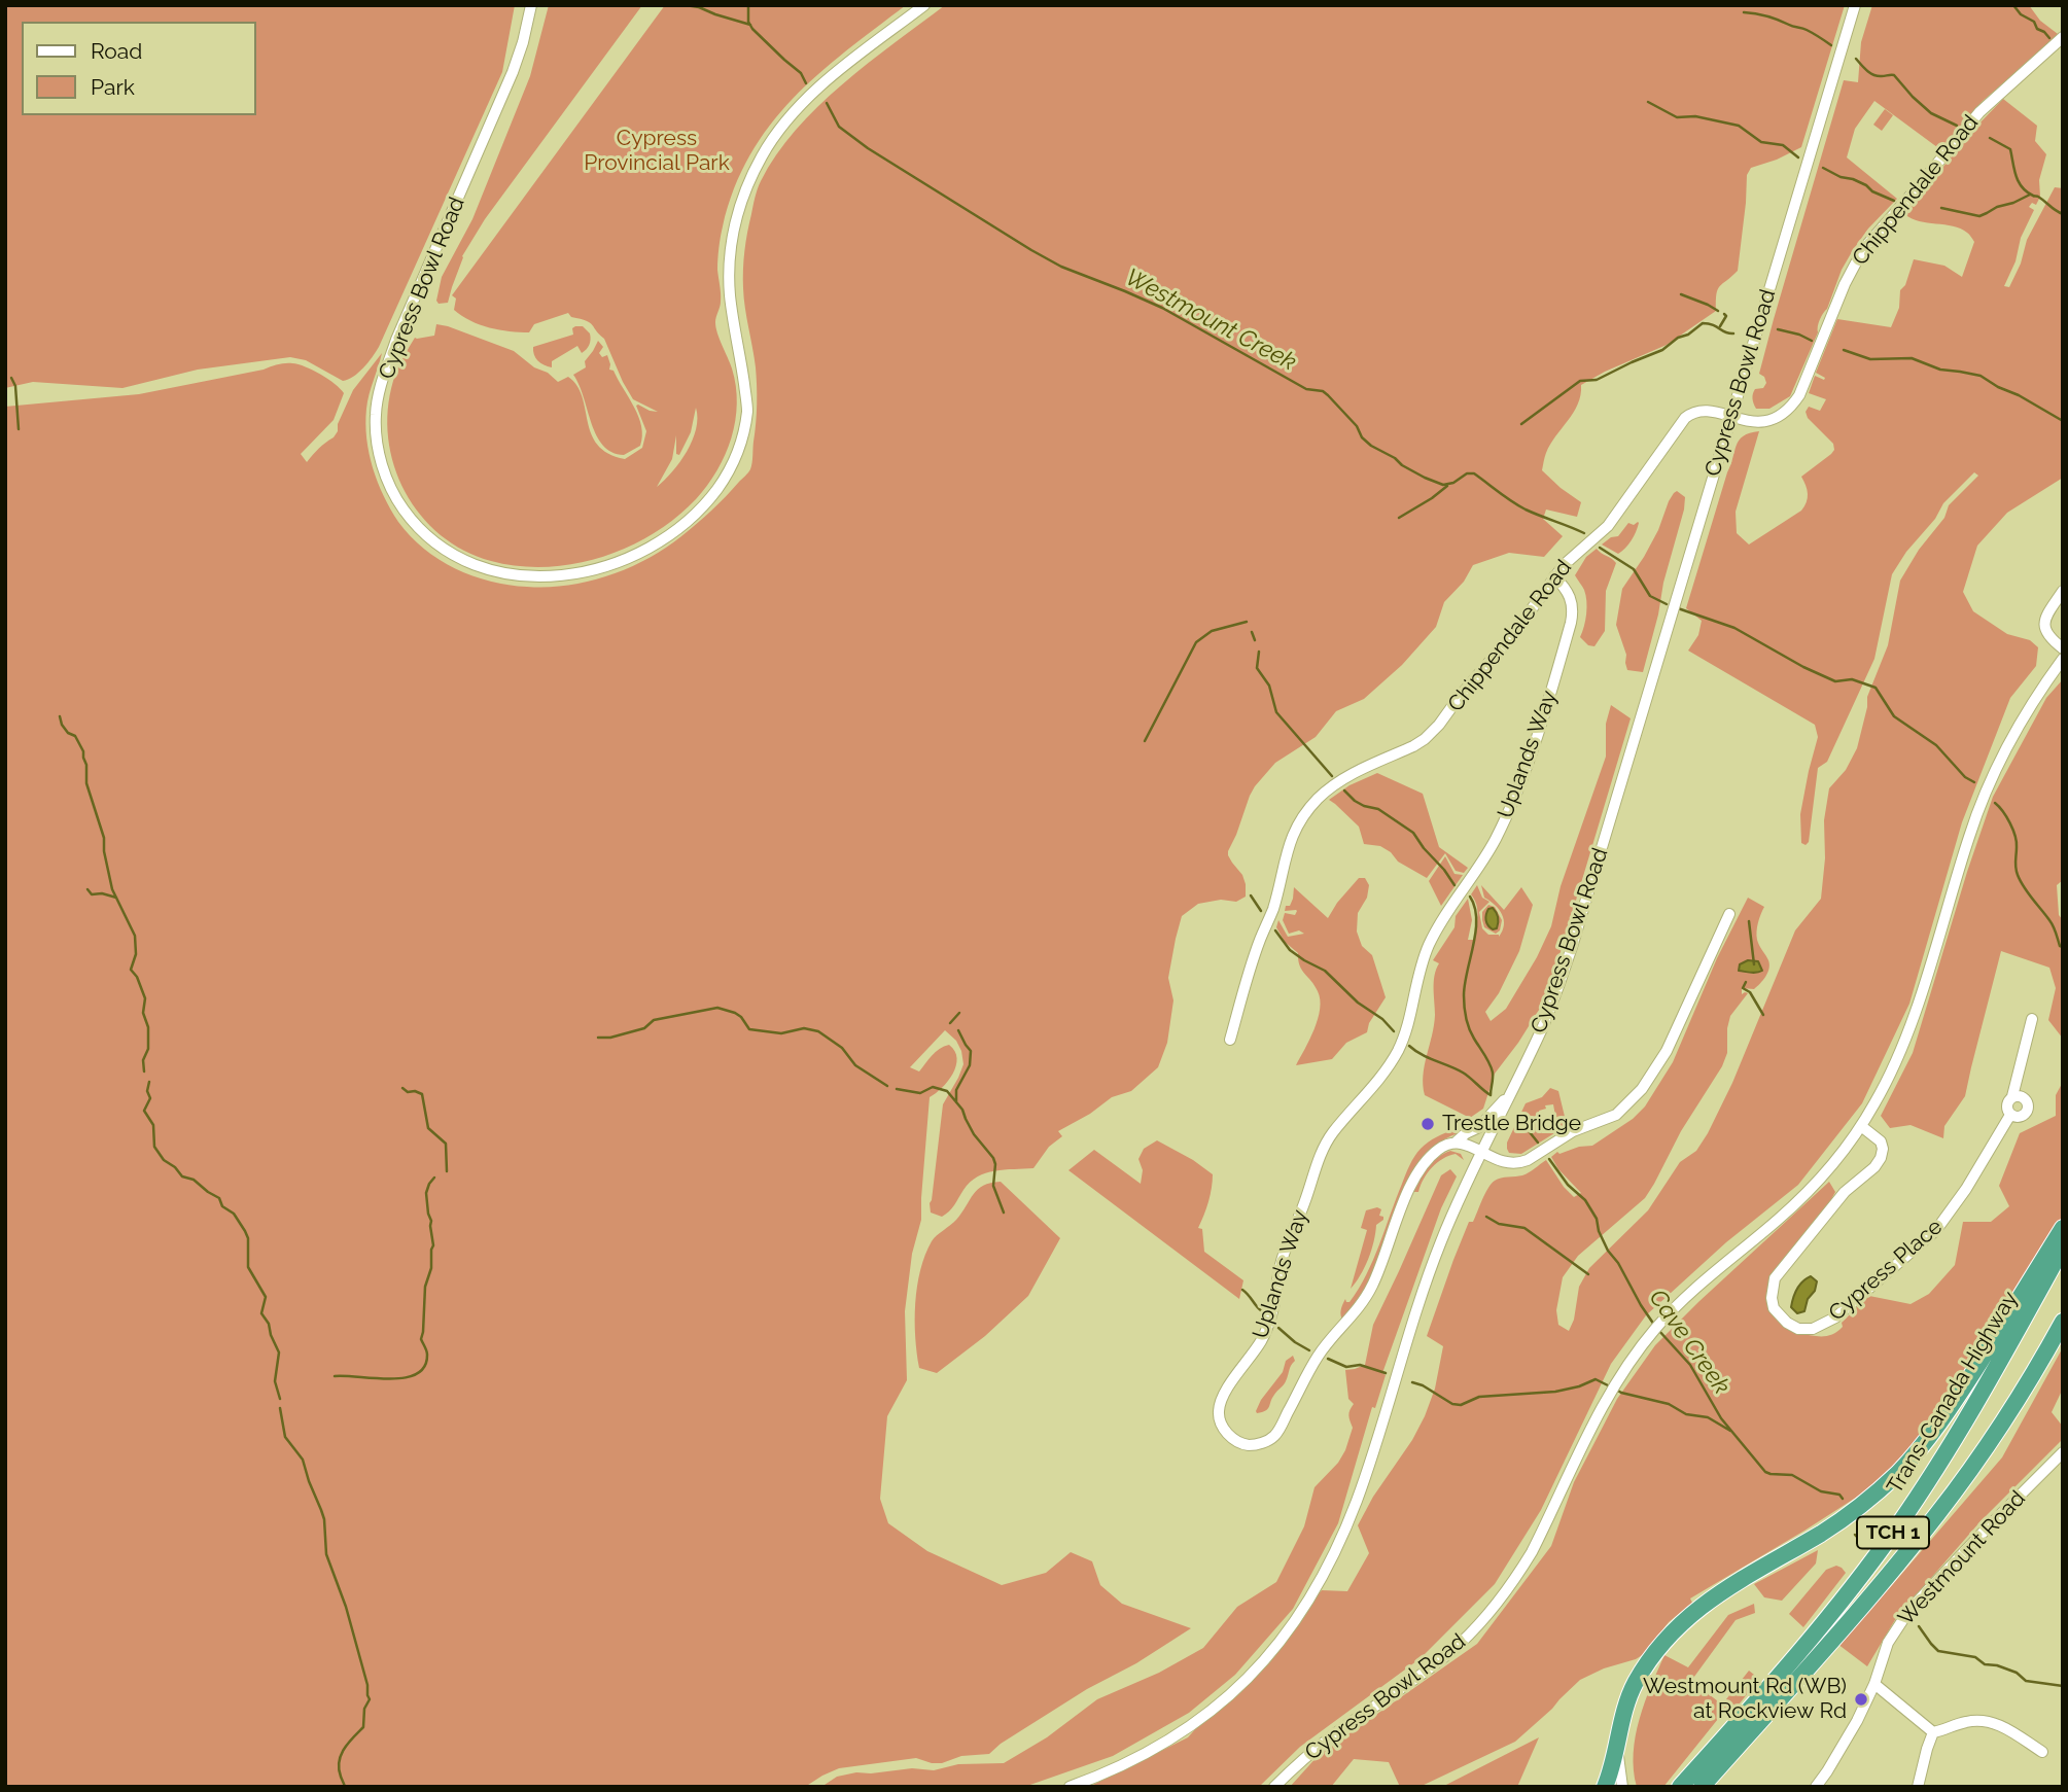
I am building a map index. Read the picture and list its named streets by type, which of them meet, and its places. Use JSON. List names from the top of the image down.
{
  "streets": {
    "highway": ["Trans-Canada Highway", "TCH 1"],
    "street": [
      "Chippendale Road",
      "Cypress Bowl Road",
      "Uplands Way",
      "Cypress Place",
      "Westmount Road"
    ]
  },
  "crossings": [
    ["Chippendale Road", "Cypress Bowl Road"],
    ["Chippendale Road", "Uplands Way"],
    ["Cypress Bowl Road", "Cypress Place"]
  ],
  "water": ["Westmount Creek", "Cave Creek"],
  "parks": ["Cypress Provincial Park"],
  "places": ["Trestle Bridge", "Westmount Rd (WB) at Rockview Rd"],
  "legend": ["Road", "Park"]
}
